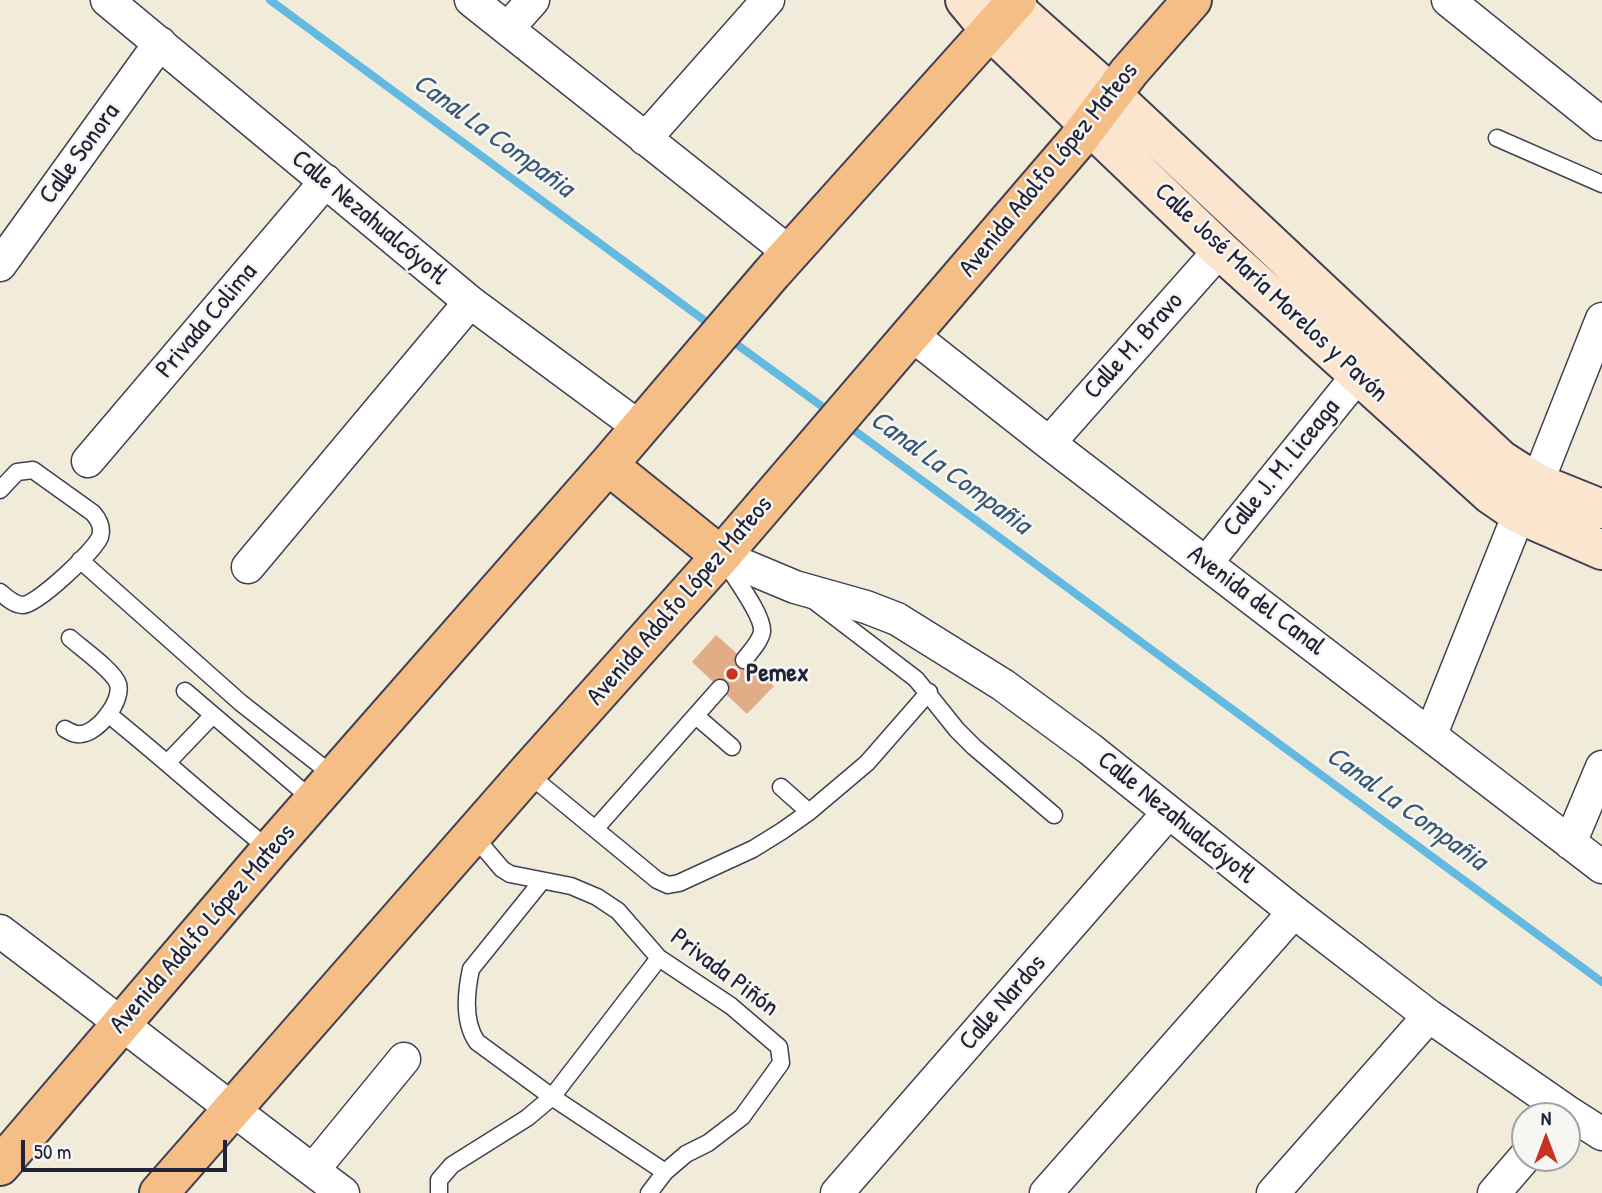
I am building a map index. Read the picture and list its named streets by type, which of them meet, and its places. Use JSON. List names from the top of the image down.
{
  "streets": {
    "main road": ["Avenida Adolfo López Mateos"],
    "street": [
      "Calle Sonora",
      "Calle Nezahualcóyotl",
      "Calle José María Morelos y Pavón",
      "Privada Colima",
      "Calle M. Bravo",
      "Calle J. M. Liceaga",
      "Avenida del Canal",
      "Calle Nardos"
    ],
    "lane": ["Privada Piñón"]
  },
  "crossings": [
    ["Calle Sonora", "Calle Nezahualcóyotl"],
    ["Avenida Adolfo López Mateos", "Calle Nezahualcóyotl"],
    ["Avenida Adolfo López Mateos", "Calle José María Morelos y Pavón"],
    ["Avenida Adolfo López Mateos", "Avenida del Canal"],
    ["Avenida Adolfo López Mateos", "Privada Piñón"],
    ["Calle Nezahualcóyotl", "Privada Colima"],
    ["Calle Nezahualcóyotl", "Calle Nardos"],
    ["Calle José María Morelos y Pavón", "Calle M. Bravo"],
    ["Calle José María Morelos y Pavón", "Calle J. M. Liceaga"],
    ["Calle M. Bravo", "Avenida del Canal"],
    ["Calle J. M. Liceaga", "Avenida del Canal"]
  ],
  "water": ["Canal La Compañia"],
  "places": ["Pemex"],
  "scale_bar": "50 m",
  "north": "top"
}
